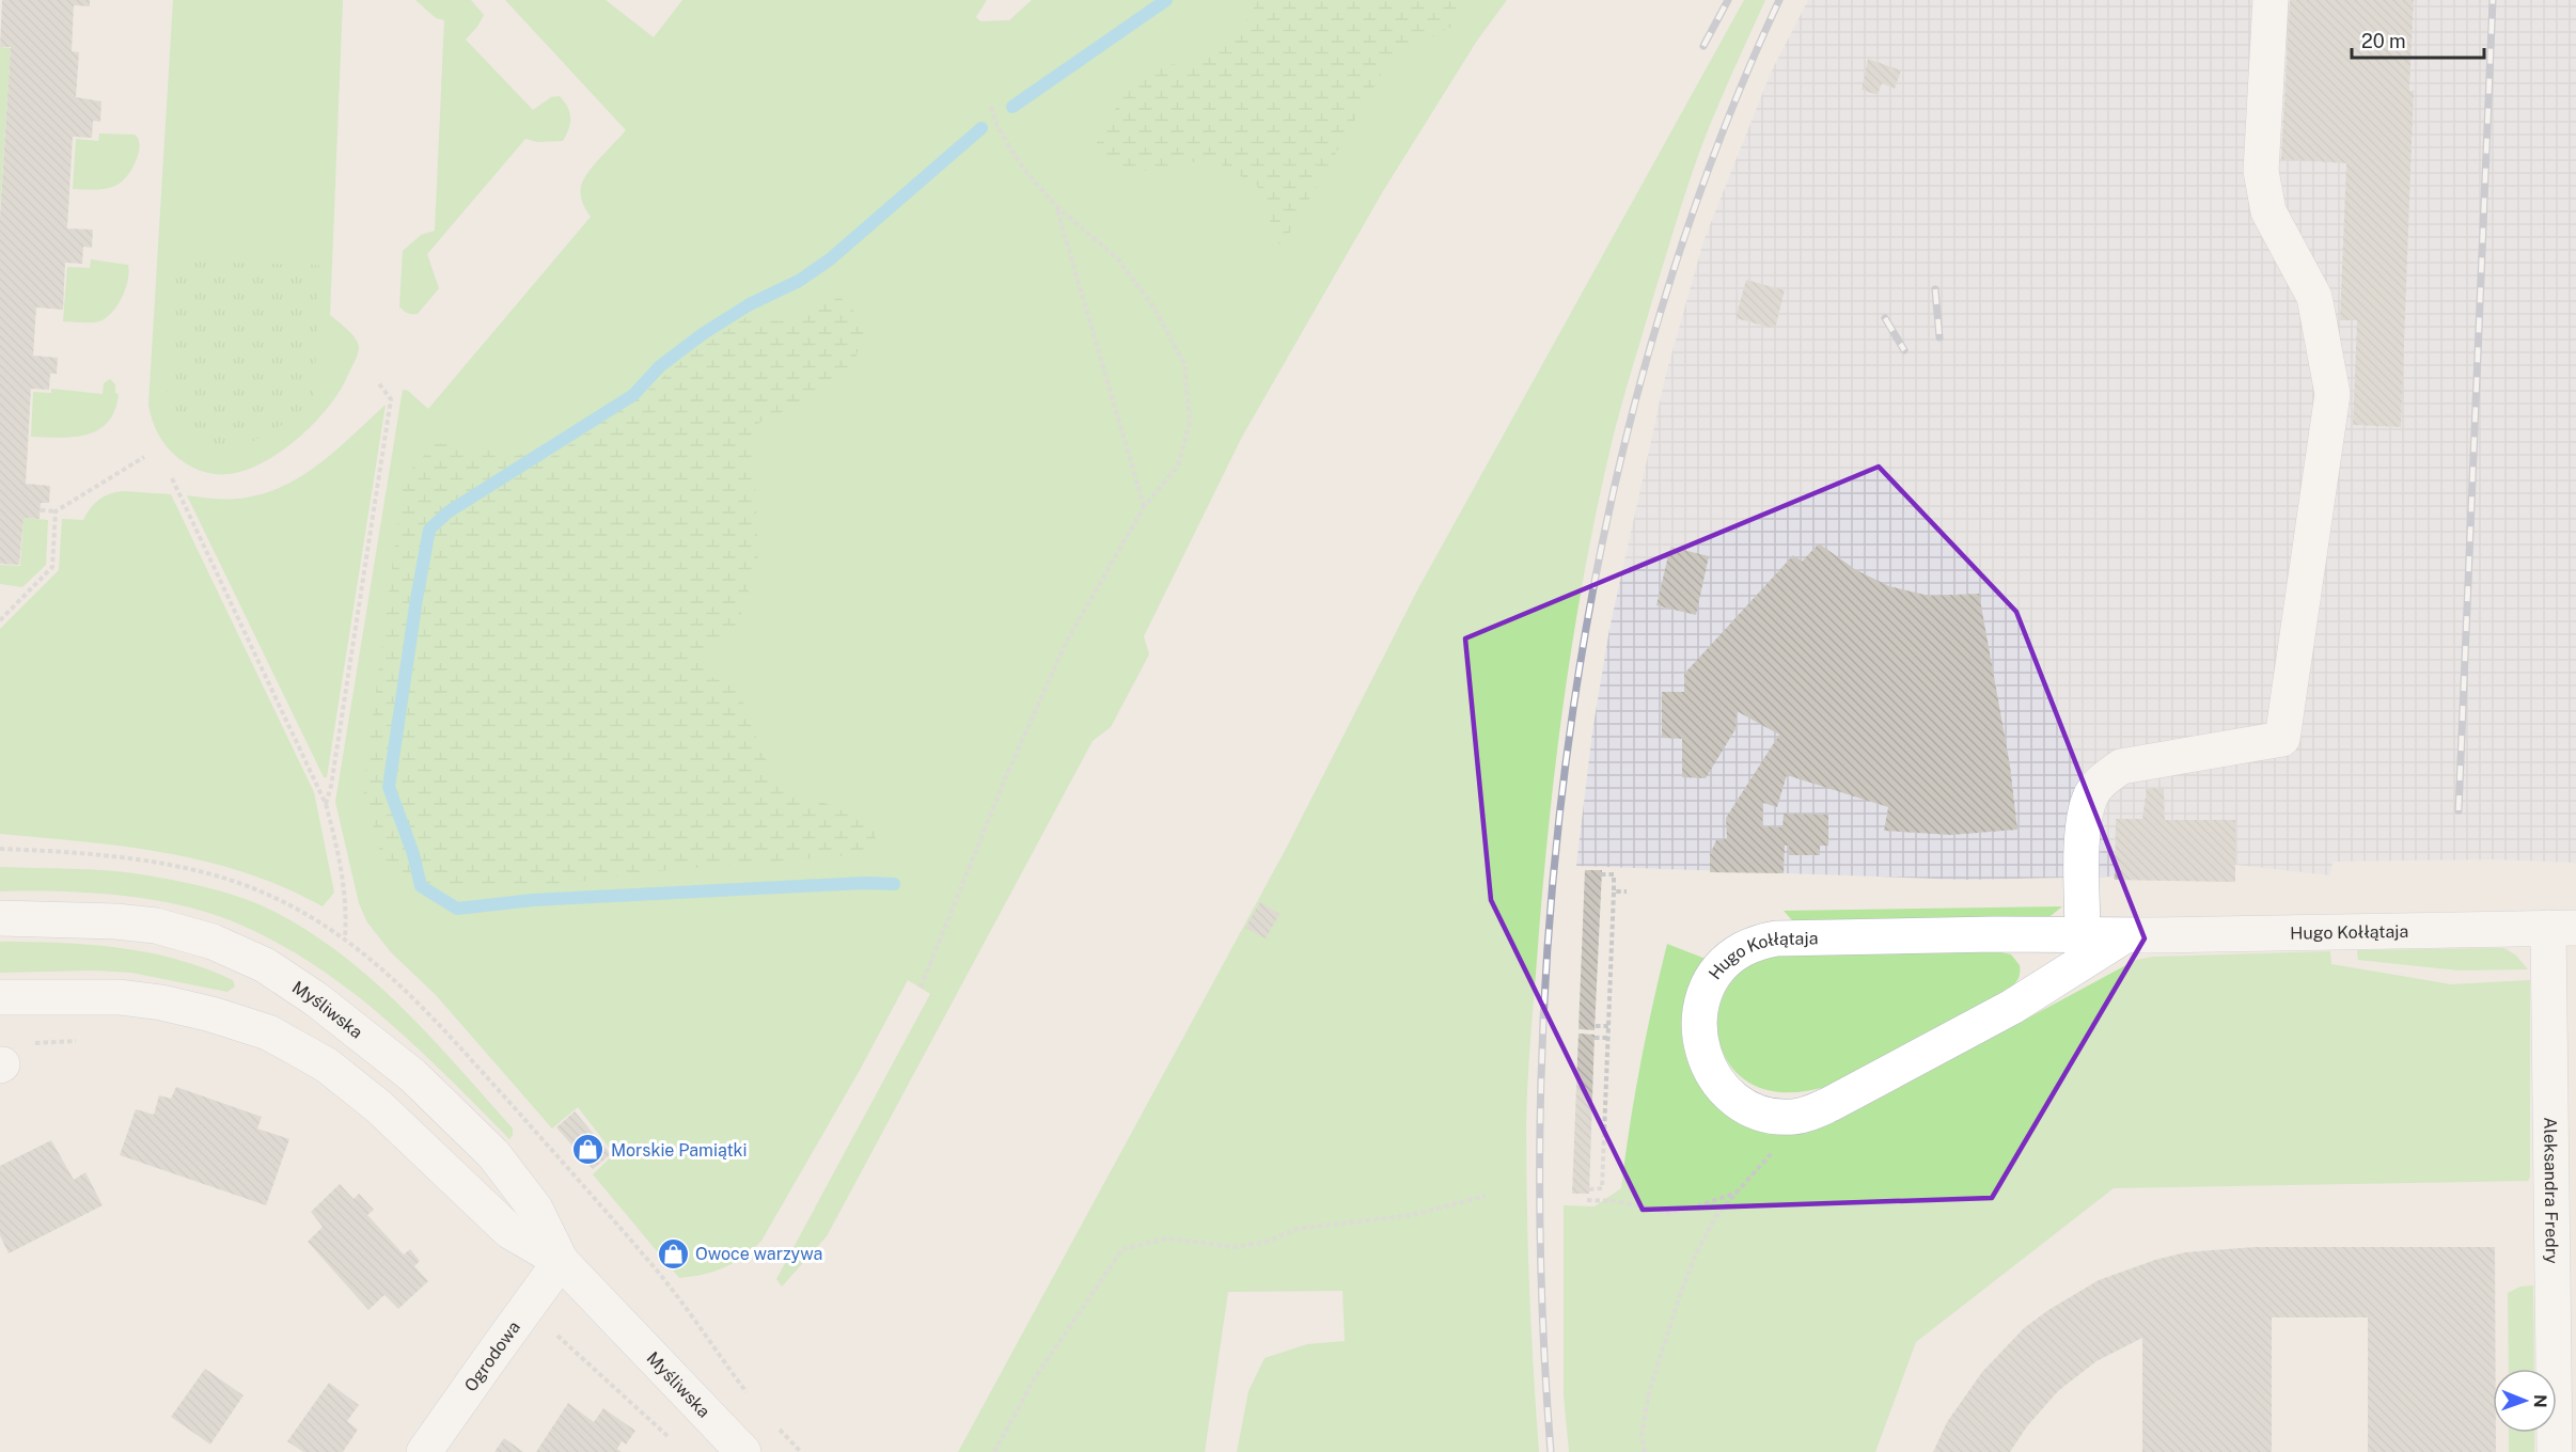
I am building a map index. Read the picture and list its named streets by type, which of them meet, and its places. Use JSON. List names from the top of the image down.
{
  "streets": {
    "street": [
      "Hugo Kołłątaja",
      "Myśliwska",
      "Aleksandra Fredry",
      "Ogrodowa"
    ]
  },
  "crossings": [
    ["Hugo Kołłątaja", "Aleksandra Fredry"],
    ["Myśliwska", "Ogrodowa"]
  ],
  "places": {
    "shop": ["Morskie Pamiątki", "Owoce warzywa"]
  },
  "scale_bar": "20 m",
  "north": "right"
}
